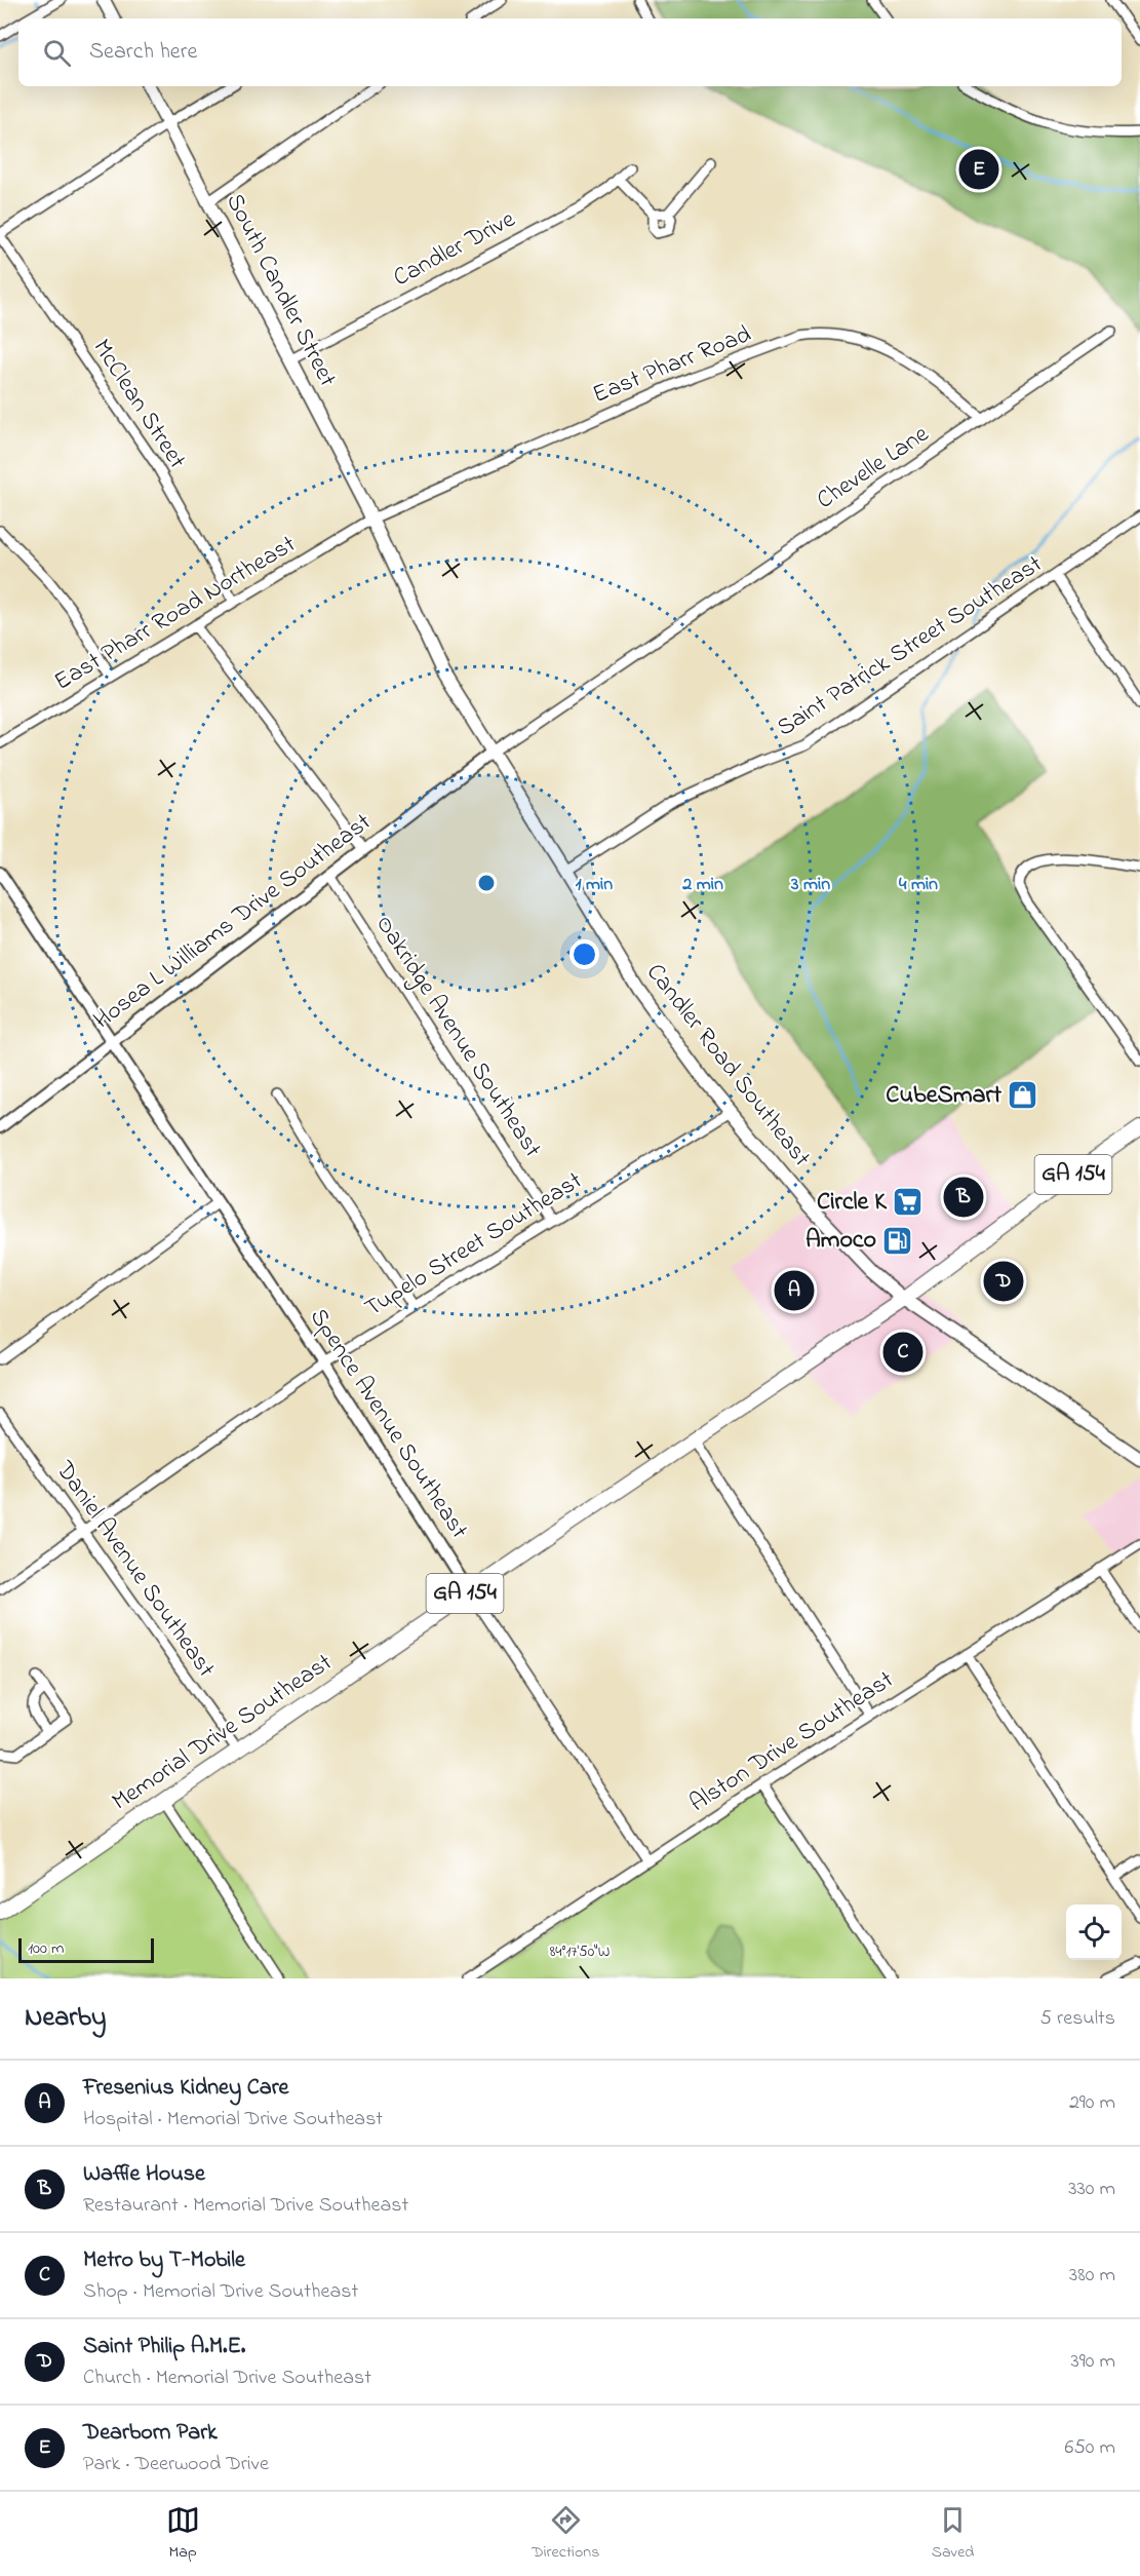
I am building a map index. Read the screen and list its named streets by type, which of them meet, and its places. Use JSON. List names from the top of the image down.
{
  "streets": {
    "main road": [
      "South Candler Street",
      "Candler Road Southeast",
      "GA 154",
      "Memorial Drive Southeast"
    ],
    "street": [
      "Candler Drive",
      "East Pharr Road",
      "McClean Street",
      "Chevelle Lane",
      "East Pharr Road Northeast",
      "Saint Patrick Street Southeast",
      "Hosea L Williams Drive Southeast",
      "Oakridge Avenue Southeast",
      "Tupelo Street Southeast",
      "Spence Avenue Southeast",
      "Daniel Avenue Southeast",
      "Alston Drive Southeast"
    ]
  },
  "crossings": [
    ["Candler Drive", "South Candler Street"],
    ["South Candler Street", "East Pharr Road"],
    ["South Candler Street", "Chevelle Lane"],
    ["South Candler Street", "East Pharr Road Northeast"],
    ["South Candler Street", "Hosea L Williams Drive Southeast"],
    ["South Candler Street", "Candler Road Southeast"],
    ["East Pharr Road", "Chevelle Lane"],
    ["East Pharr Road", "East Pharr Road Northeast"],
    ["McClean Street", "East Pharr Road Northeast"],
    ["Chevelle Lane", "Hosea L Williams Drive Southeast"],
    ["Chevelle Lane", "Candler Road Southeast"],
    ["Saint Patrick Street Southeast", "Candler Road Southeast"],
    ["Hosea L Williams Drive Southeast", "Oakridge Avenue Southeast"],
    ["Hosea L Williams Drive Southeast", "Candler Road Southeast"],
    ["Hosea L Williams Drive Southeast", "Spence Avenue Southeast"],
    ["Oakridge Avenue Southeast", "Tupelo Street Southeast"],
    ["Candler Road Southeast", "Tupelo Street Southeast"],
    ["Candler Road Southeast", "Memorial Drive Southeast"],
    ["Tupelo Street Southeast", "Spence Avenue Southeast"],
    ["Tupelo Street Southeast", "Daniel Avenue Southeast"],
    ["Spence Avenue Southeast", "Memorial Drive Southeast"],
    ["Spence Avenue Southeast", "Alston Drive Southeast"],
    ["Daniel Avenue Southeast", "Memorial Drive Southeast"]
  ],
  "places": {
    "shop": ["CubeSmart"],
    "supermarket": ["Circle K"],
    "fuel station": ["Amoco"]
  },
  "scale_bar": "100 m",
  "page": {
    "search": "Search here",
    "pins": [
      "E",
      "B",
      "D",
      "A",
      "C"
    ],
    "scale": "100 m",
    "heading": ["Nearby", "5 results"],
    "list": [
      {
        "mark": "A",
        "name": "Fresenius Kidney Care",
        "note": "Hospital · Memorial Drive Southeast",
        "value": "290 m"
      },
      {
        "mark": "B",
        "name": "Waffle House",
        "note": "Restaurant · Memorial Drive Southeast",
        "value": "330 m"
      },
      {
        "mark": "C",
        "name": "Metro by T-Mobile",
        "note": "Shop · Memorial Drive Southeast",
        "value": "380 m"
      },
      {
        "mark": "D",
        "name": "Saint Philip A.M.E.",
        "note": "Church · Memorial Drive Southeast",
        "value": "390 m"
      },
      {
        "mark": "E",
        "name": "Dearborn Park",
        "note": "Park · Deerwood Drive",
        "value": "650 m"
      }
    ],
    "nav": ["Map", "Directions", "Saved"]
  },
  "coordinates": ["84°17'50\"W"],
  "rings": [
    "1 min",
    "2 min",
    "3 min",
    "4 min"
  ]
}
